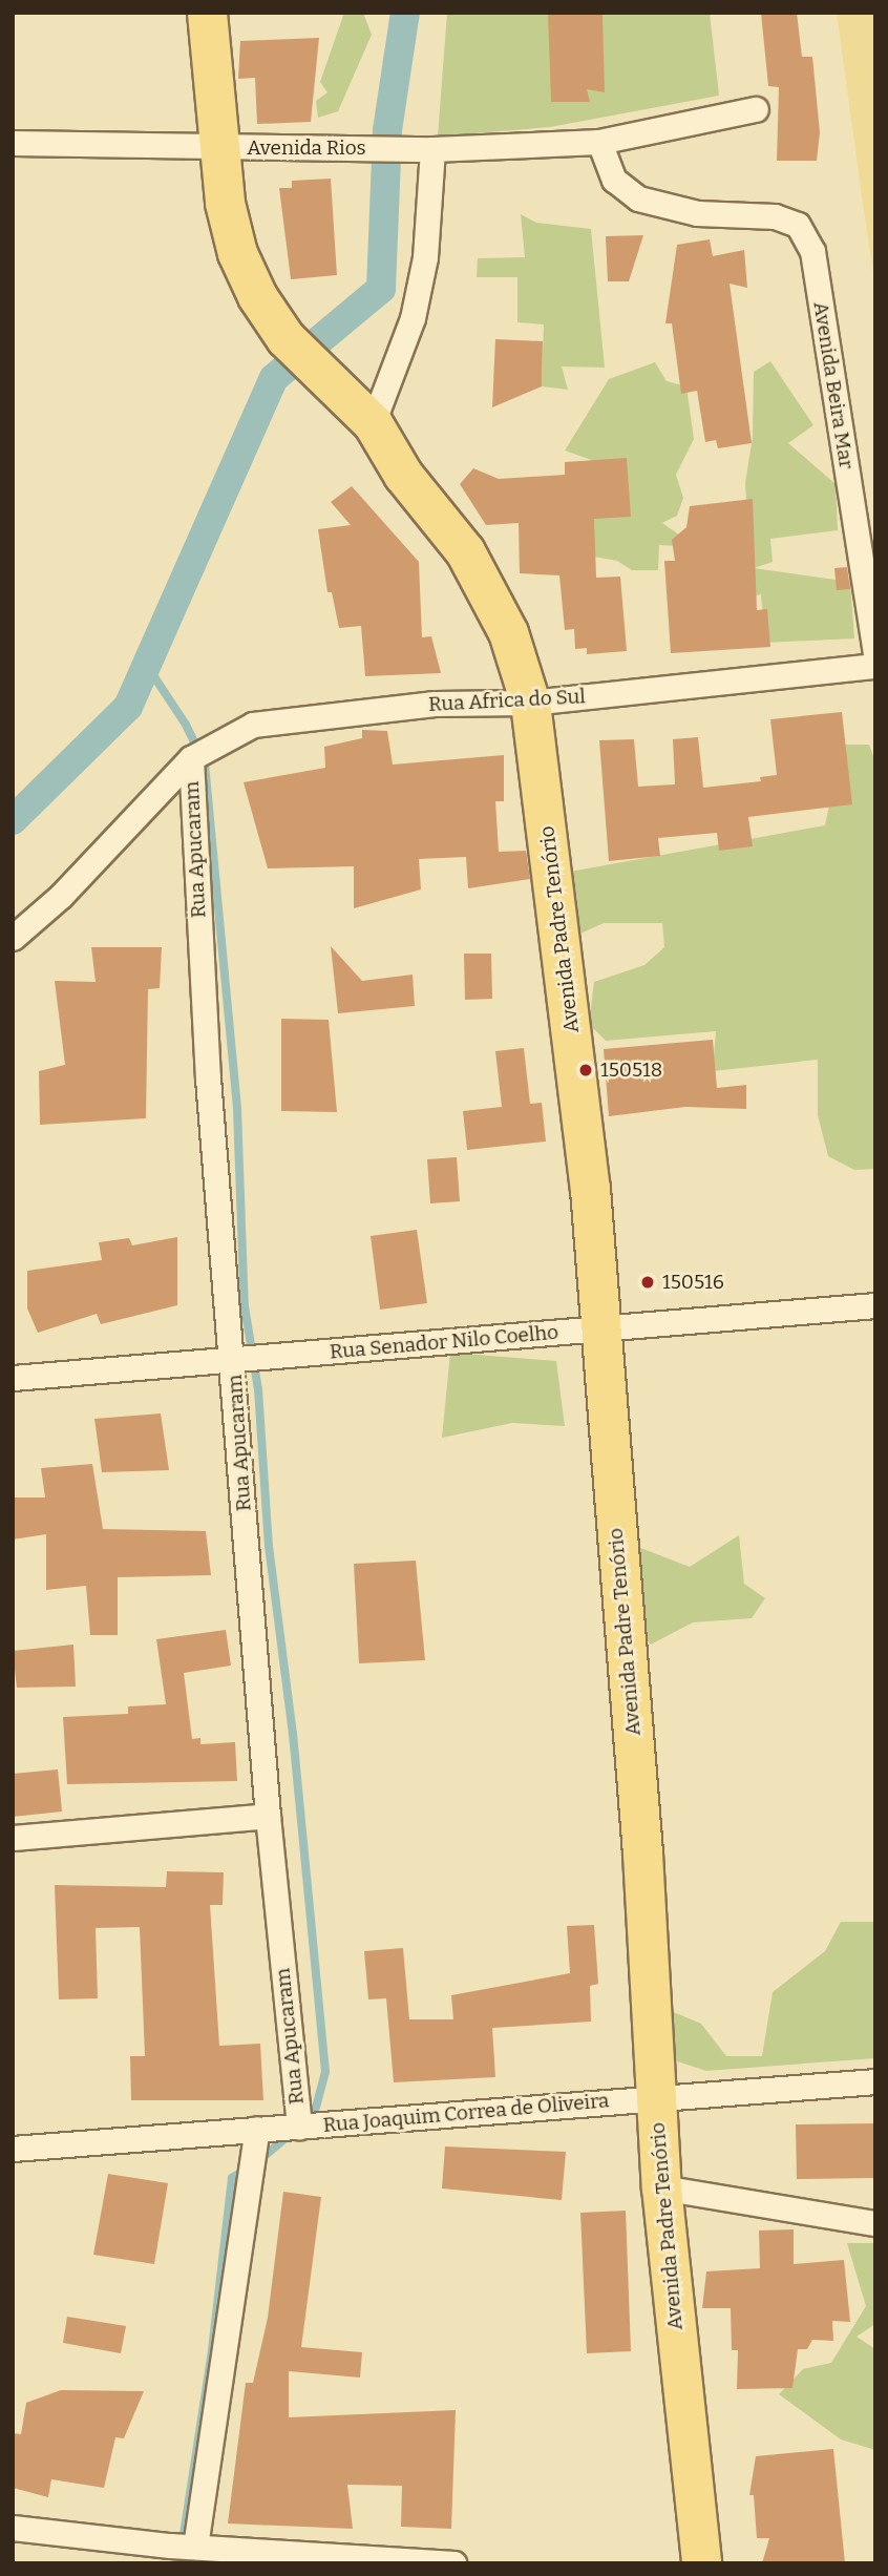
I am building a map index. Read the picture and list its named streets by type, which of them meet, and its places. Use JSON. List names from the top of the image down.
{
  "streets": {
    "main road": ["Avenida Padre Tenório"],
    "street": [
      "Avenida Rios",
      "Avenida Beira Mar",
      "Rua Africa do Sul",
      "Rua Apucaram",
      "Rua Senador Nilo Coelho",
      "Rua Joaquim Correa de Oliveira"
    ]
  },
  "crossings": [
    ["Avenida Rios", "Avenida Beira Mar"],
    ["Avenida Rios", "Avenida Padre Tenório"],
    ["Rua Africa do Sul", "Rua Apucaram"],
    ["Rua Africa do Sul", "Avenida Padre Tenório"],
    ["Rua Apucaram", "Rua Senador Nilo Coelho"],
    ["Rua Apucaram", "Rua Joaquim Correa de Oliveira"],
    ["Avenida Padre Tenório", "Rua Senador Nilo Coelho"],
    ["Avenida Padre Tenório", "Rua Joaquim Correa de Oliveira"]
  ],
  "places": ["150518", "150516"]
}
